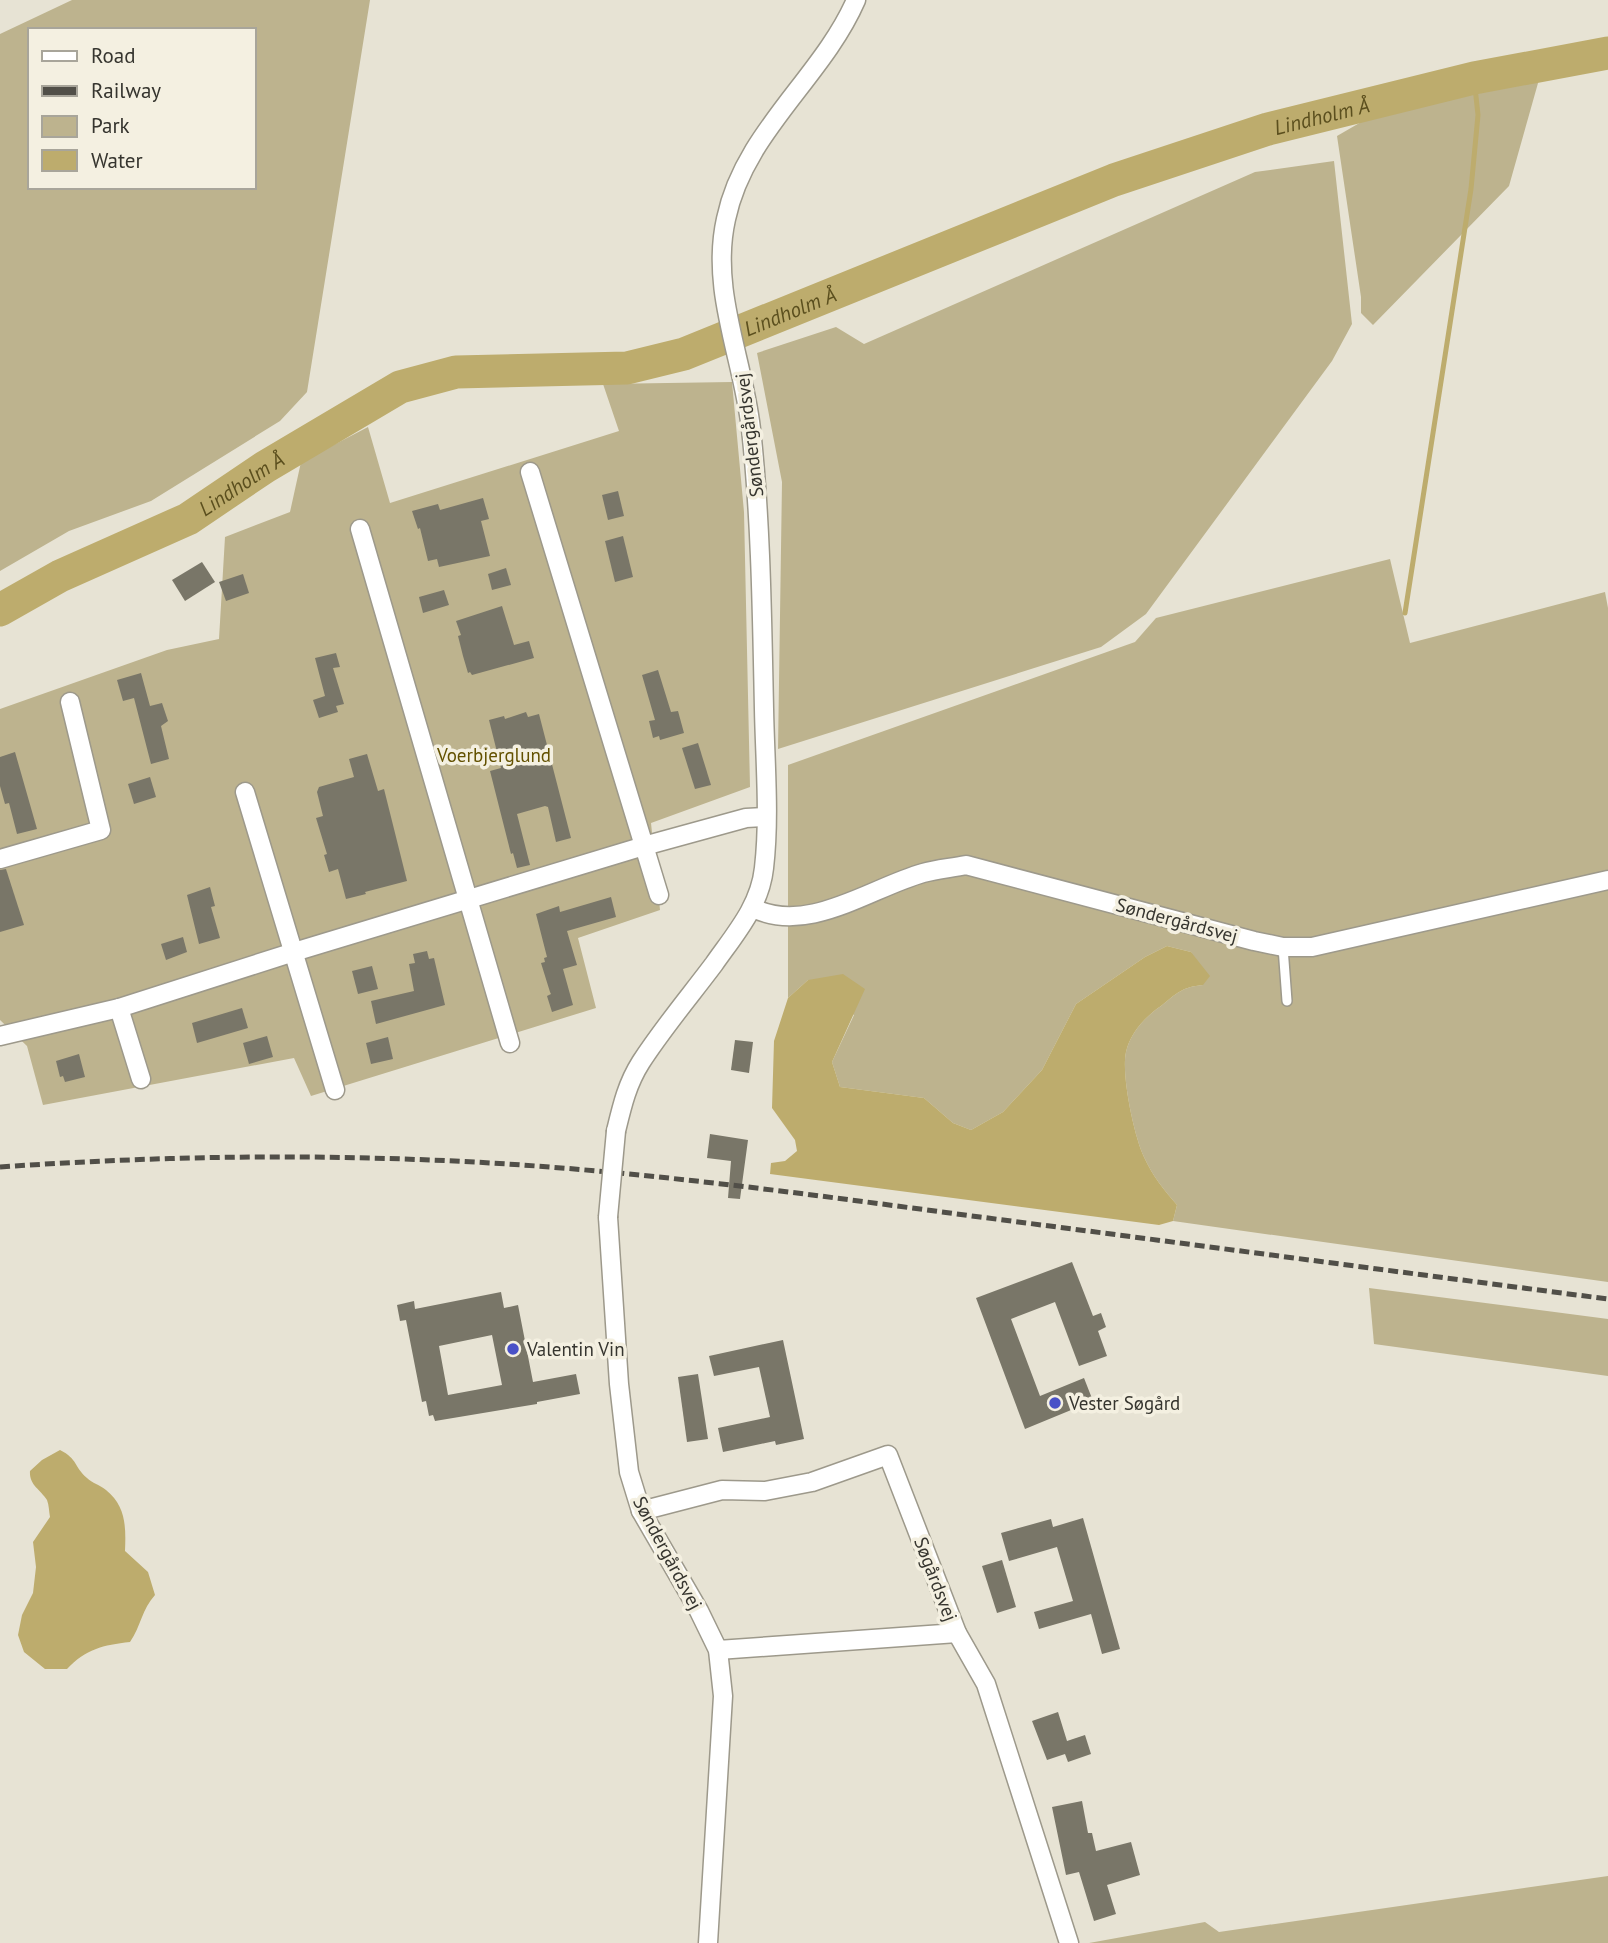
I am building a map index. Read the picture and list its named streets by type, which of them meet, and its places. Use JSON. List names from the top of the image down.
{
  "streets": {
    "street": ["Søndergårdsvej", "Søgårdsvej"]
  },
  "crossings": [
    ["Søndergårdsvej", "Søgårdsvej"]
  ],
  "water": ["Lindholm Å"],
  "parks": ["Voerbjerglund"],
  "places": ["Valentin Vin", "Vester Søgård"],
  "legend": [
    "Road",
    "Railway",
    "Park",
    "Water"
  ]
}
